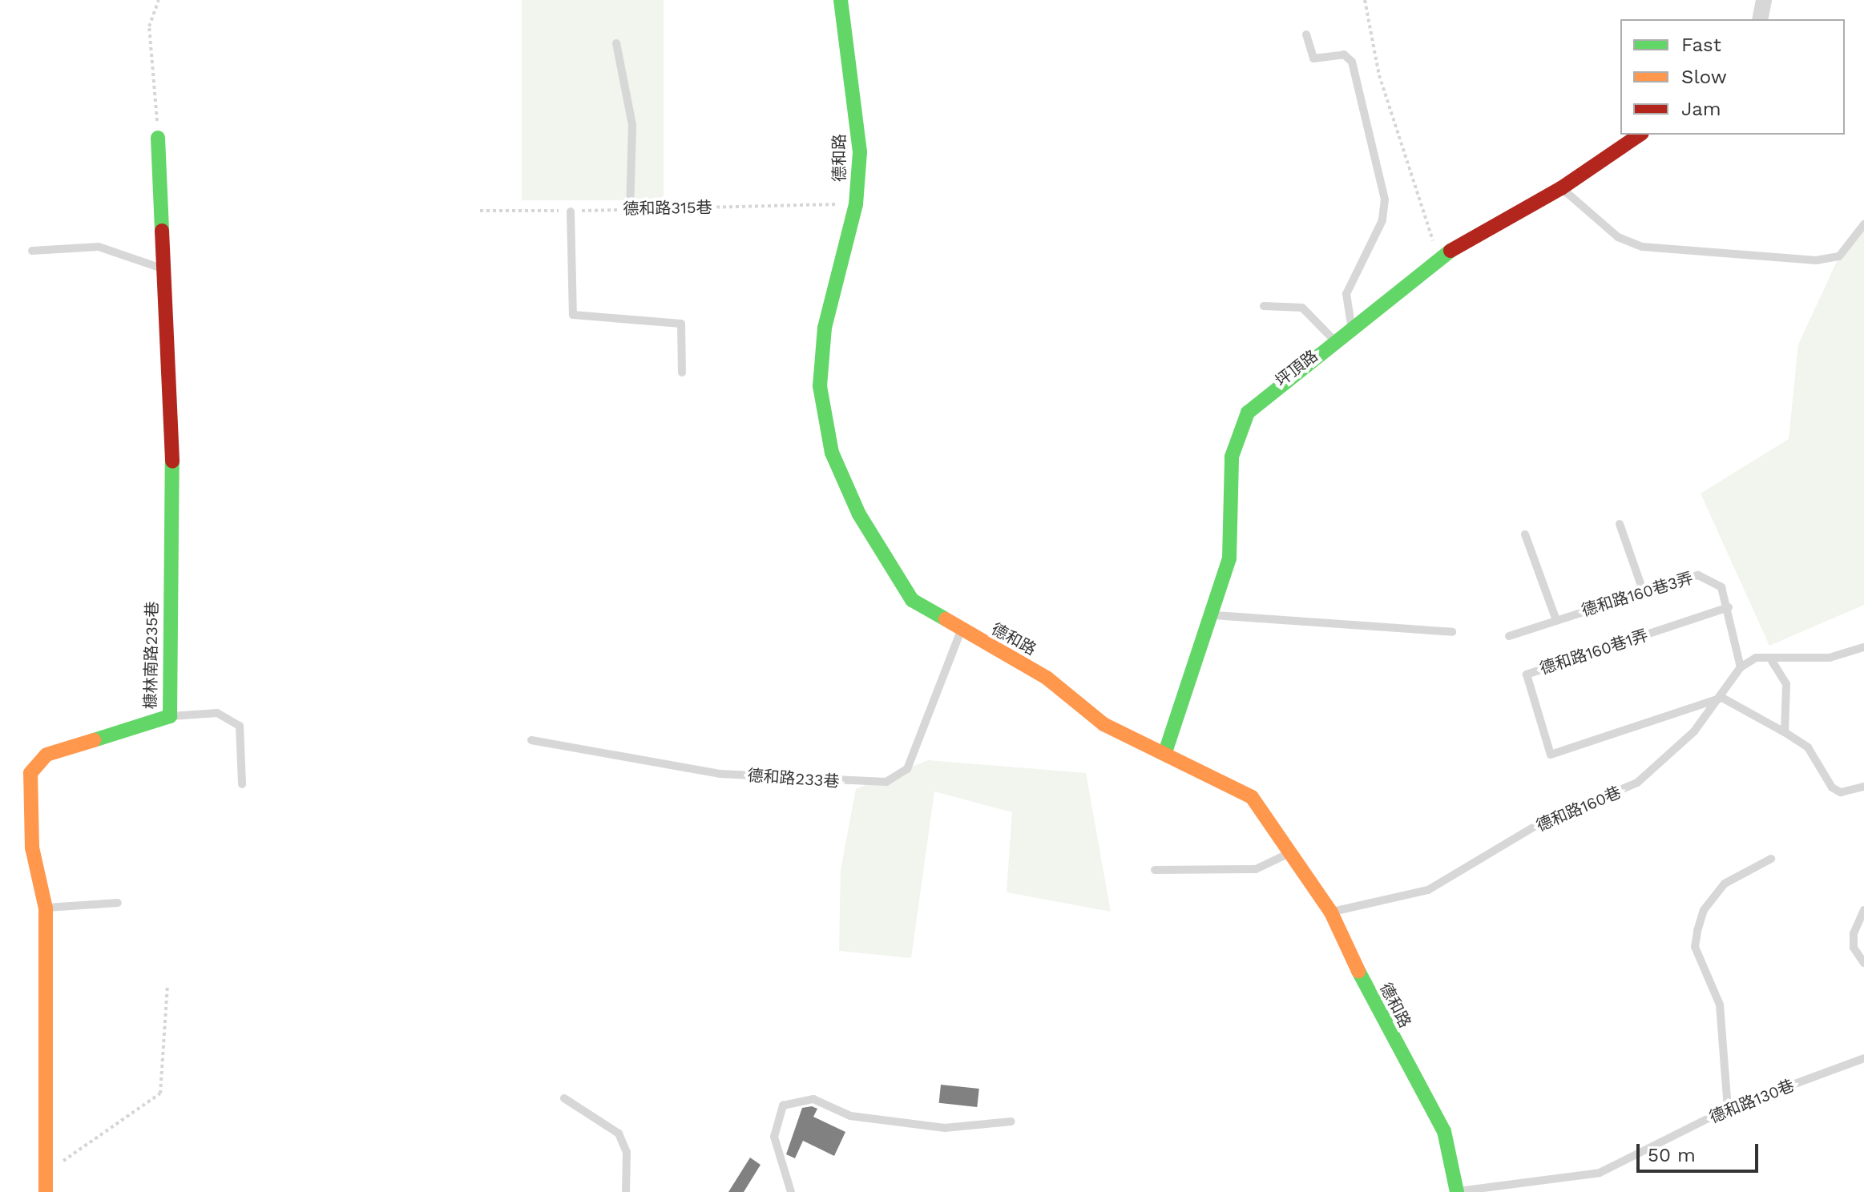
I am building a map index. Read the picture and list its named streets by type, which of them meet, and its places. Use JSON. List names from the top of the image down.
{
  "streets": {
    "street": ["德和路", "坪頂路", "槺林南路235巷"],
    "lane": [
      "德和路160巷3弄",
      "德和路160巷1弄",
      "德和路233巷",
      "德和路160巷",
      "德和路130巷"
    ],
    "path": ["德和路315巷"]
  },
  "crossings": [
    ["德和路", "德和路315巷"],
    ["德和路", "坪頂路"],
    ["德和路", "德和路233巷"],
    ["德和路", "德和路160巷"],
    ["德和路", "德和路130巷"],
    ["德和路160巷3弄", "德和路160巷1弄"],
    ["德和路160巷3弄", "德和路160巷"],
    ["德和路160巷1弄", "德和路160巷"]
  ],
  "legend": ["Fast", "Slow", "Jam"],
  "scale_bar": "50 m"
}
